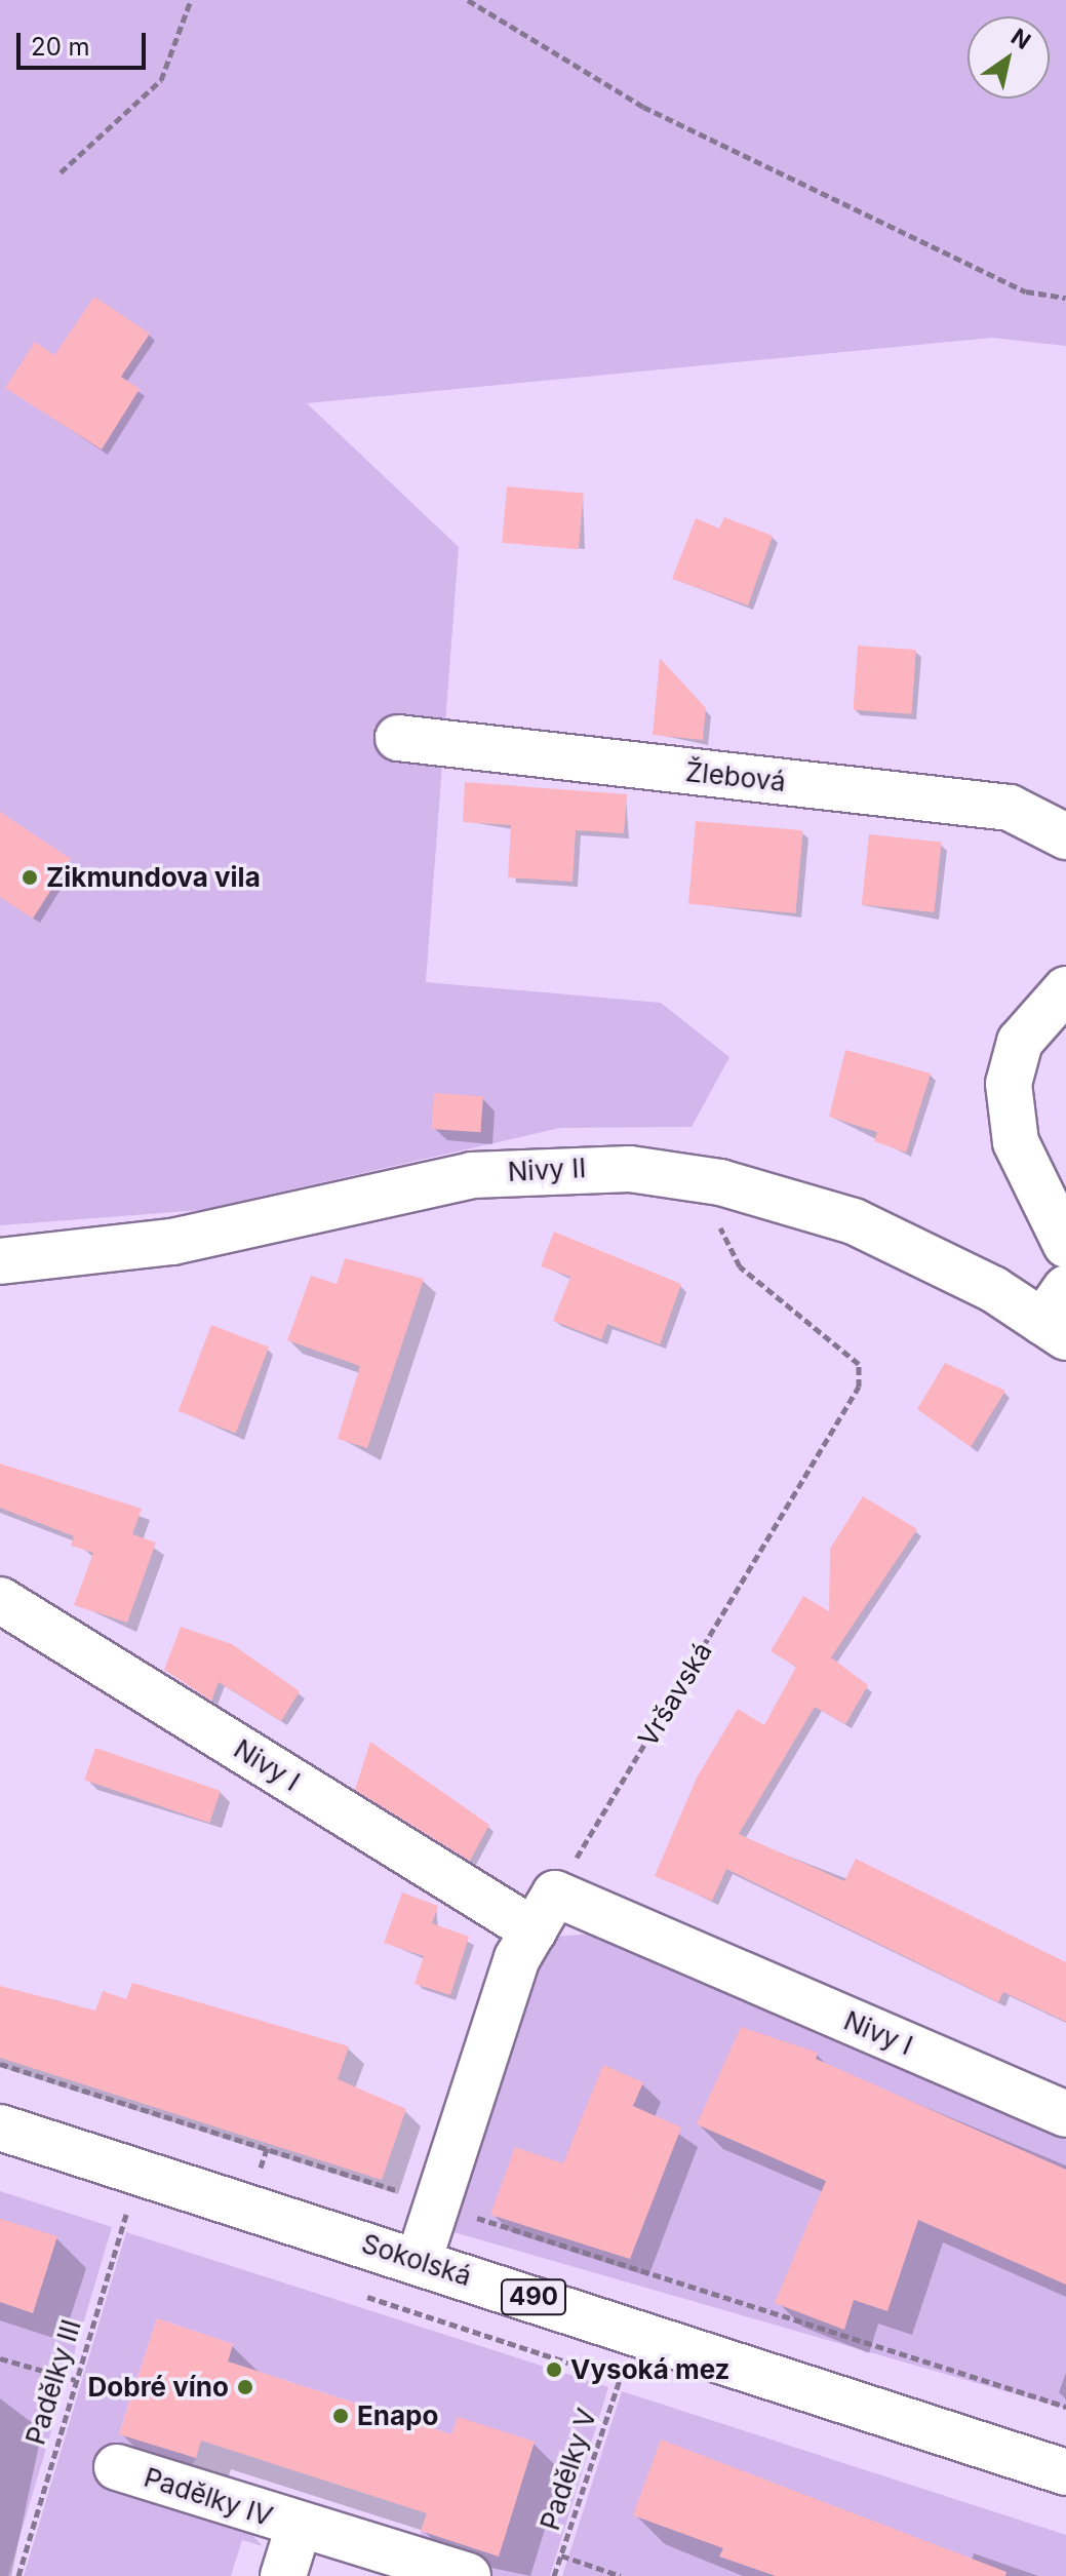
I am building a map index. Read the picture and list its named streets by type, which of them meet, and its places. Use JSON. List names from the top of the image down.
{
  "streets": {
    "street": [
      "Žlebová",
      "Nivy II",
      "Nivy I",
      "Sokolská",
      "490",
      "Padělky IV"
    ],
    "path": ["Vršavská", "Padělky III", "Padělky V"]
  },
  "crossings": [
    ["Nivy II", "Vršavská"],
    ["Vršavská", "Nivy I"],
    ["Sokolská", "Padělky V"]
  ],
  "places": [
    "Zikmundova vila",
    "Vysoká mez",
    "Dobré víno",
    "Enapo"
  ],
  "scale_bar": "20 m",
  "north": "top right"
}
